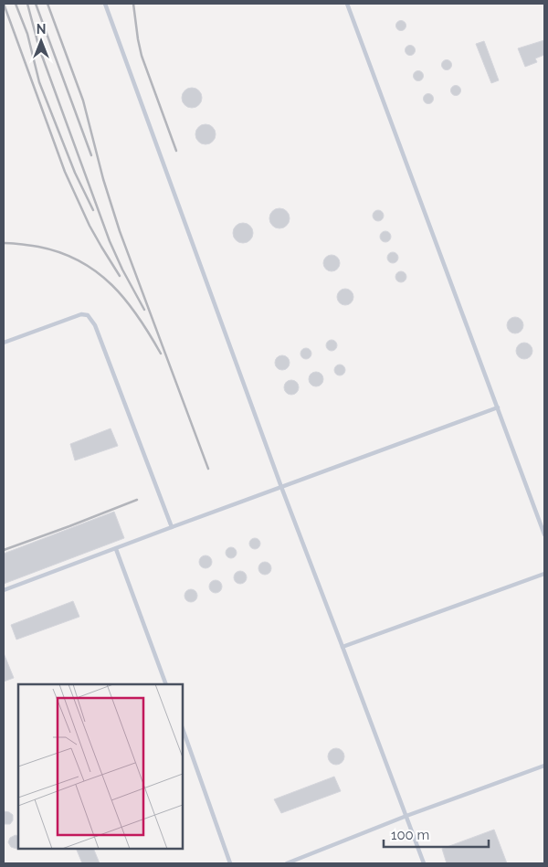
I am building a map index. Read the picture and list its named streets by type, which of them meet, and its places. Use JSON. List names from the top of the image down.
{
  "scale_bar": "100 m",
  "north": "top"
}
